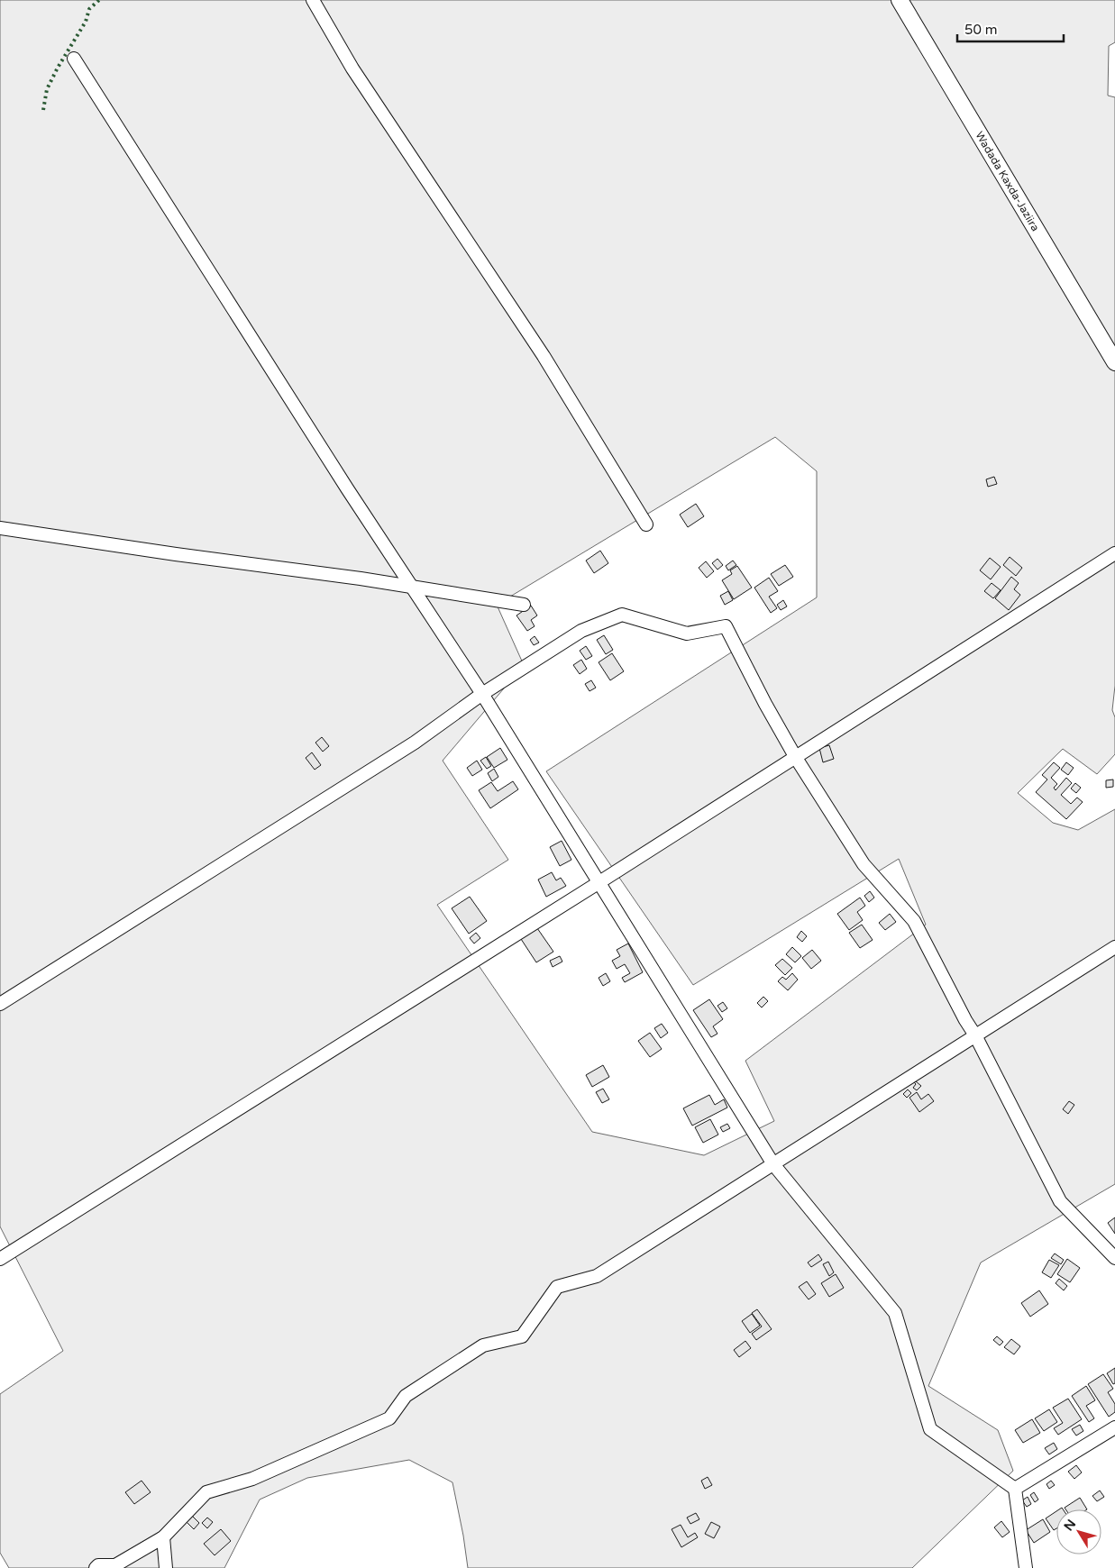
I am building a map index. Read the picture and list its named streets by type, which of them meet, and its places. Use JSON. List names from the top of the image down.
{
  "streets": {
    "street": ["Wadada Kaxda-Jaziira"]
  },
  "scale_bar": "50 m",
  "north": "top left"
}
